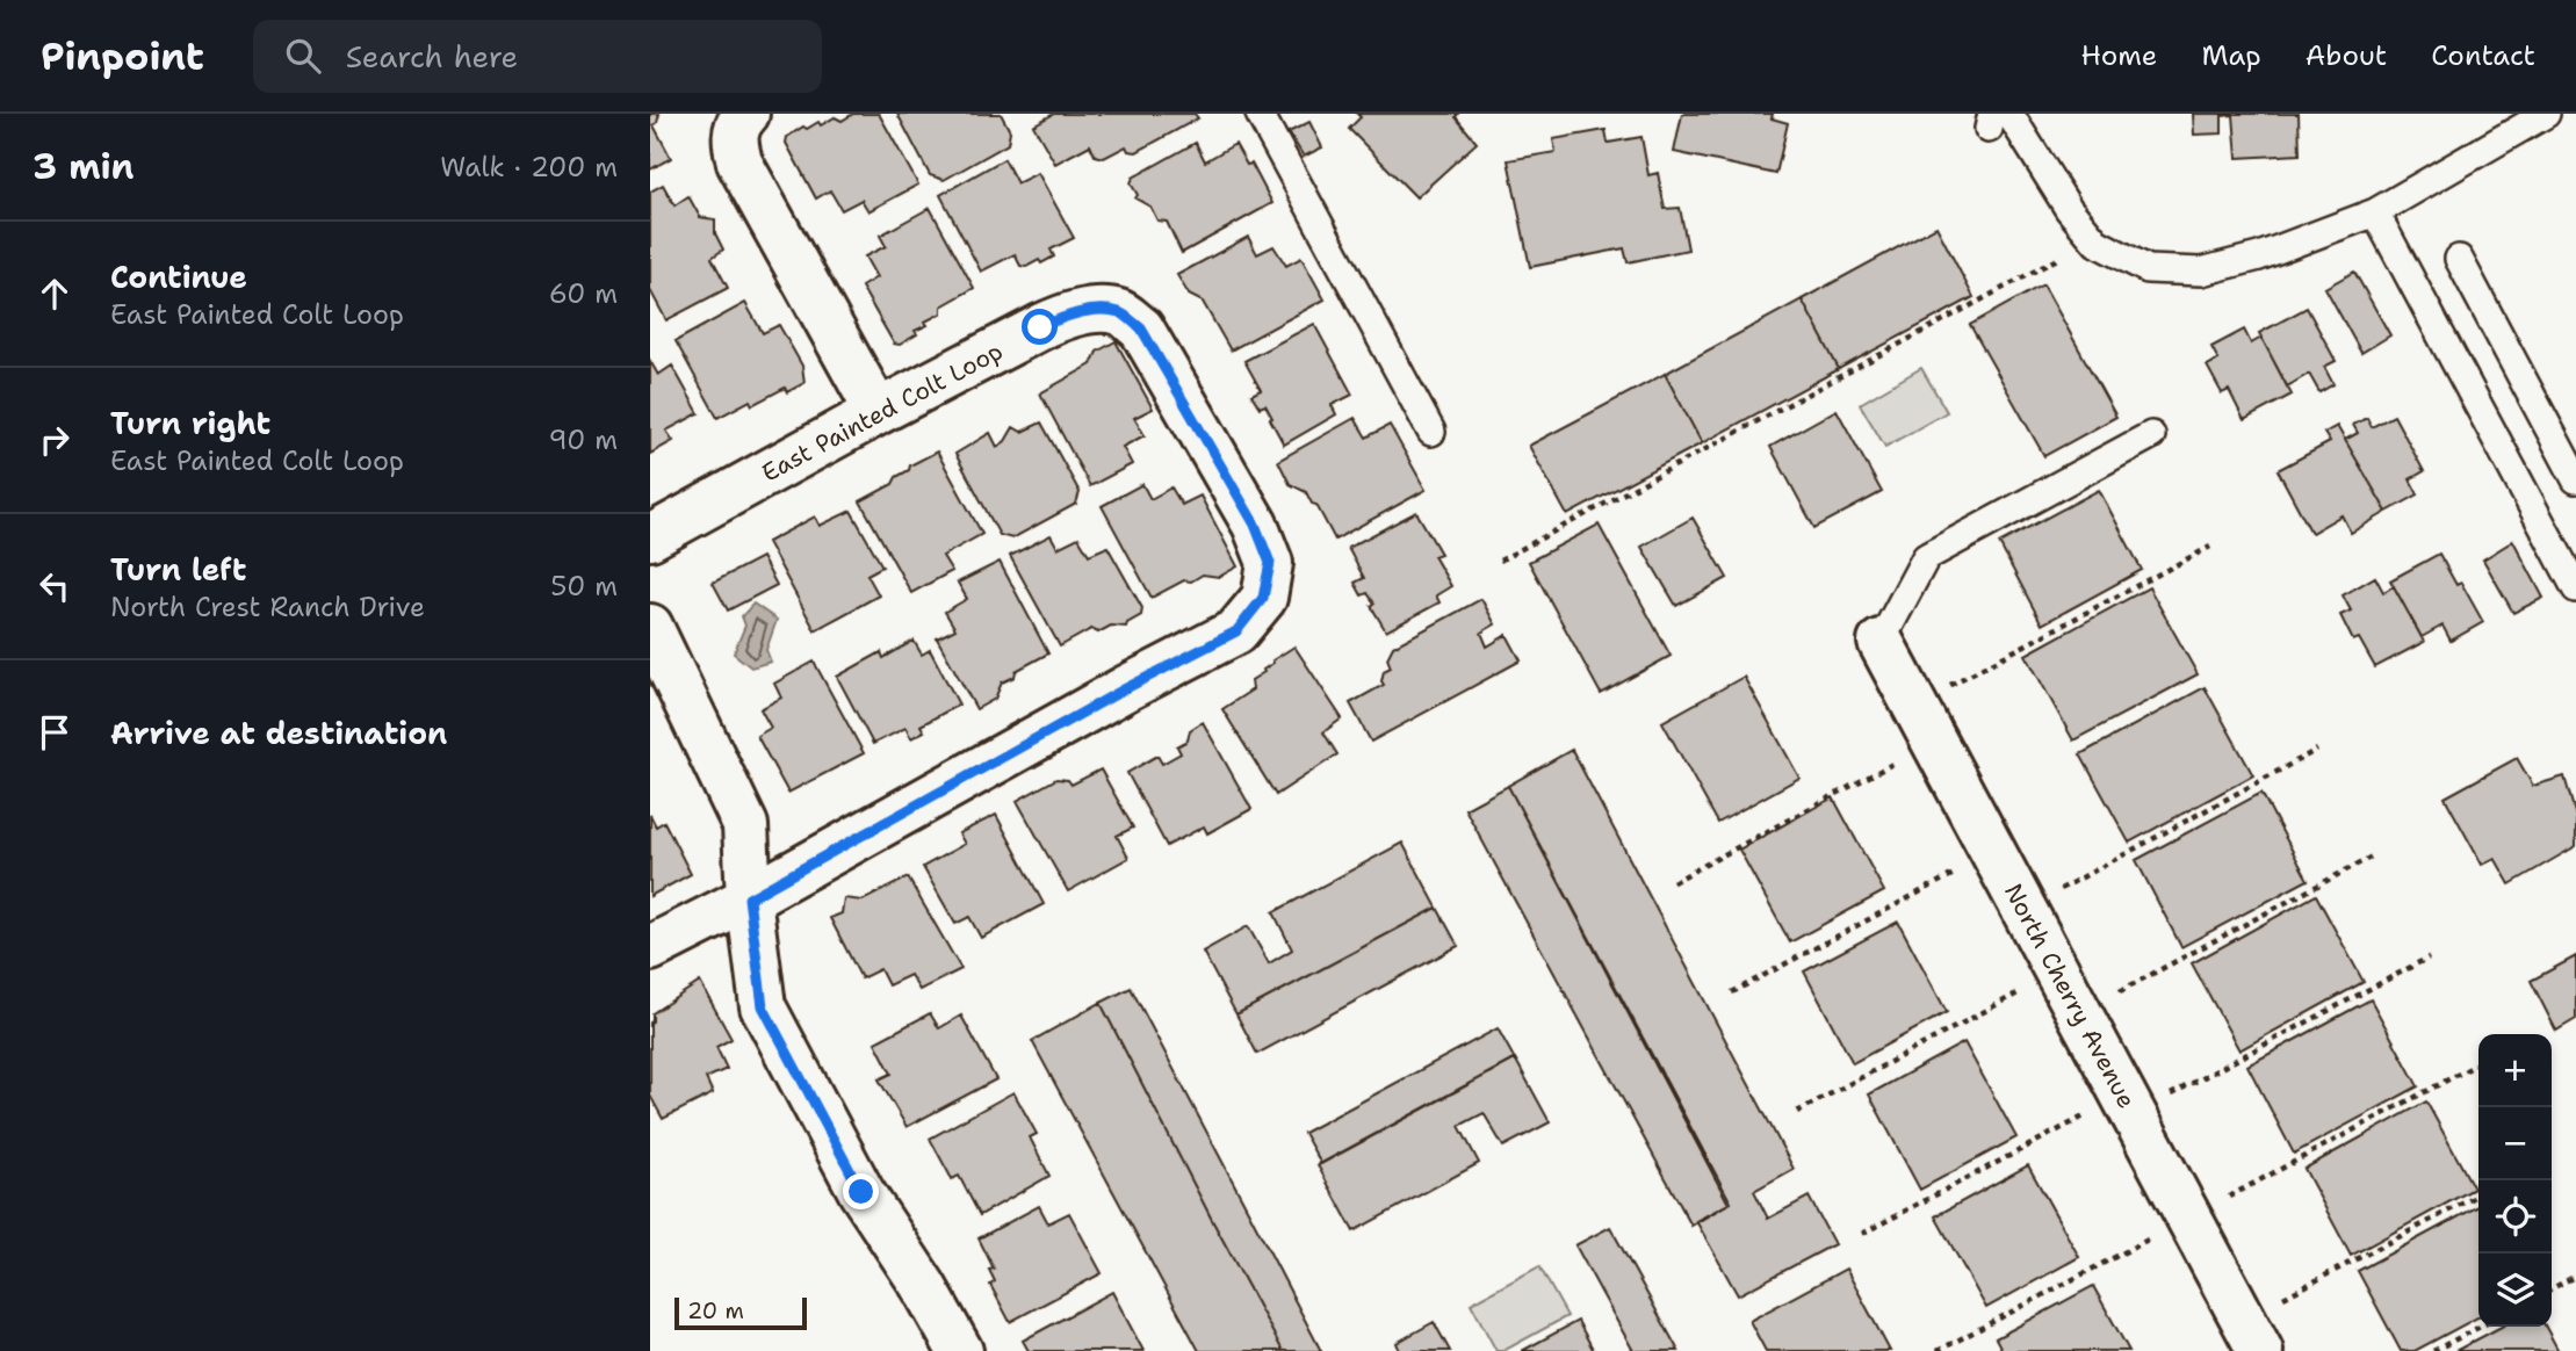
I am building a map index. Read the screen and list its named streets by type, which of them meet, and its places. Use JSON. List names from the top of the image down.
{
  "streets": {
    "street": ["East Painted Colt Loop", "North Cherry Avenue"]
  },
  "scale_bar": "20 m",
  "page": {
    "header": "Pinpoint",
    "search": "Search here",
    "nav": [
      "Home",
      "Map",
      "About",
      "Contact"
    ],
    "heading": ["3 min", "Walk · 200 m"],
    "list": [
      ["Continue", "East Painted Colt Loop", "60 m"],
      ["Turn right", "East Painted Colt Loop", "90 m"],
      ["Turn left", "North Crest Ranch Drive", "50 m"],
      "Arrive at destination"
    ],
    "map_buttons": ["+", "−"],
    "scale": "20 m"
  }
}
